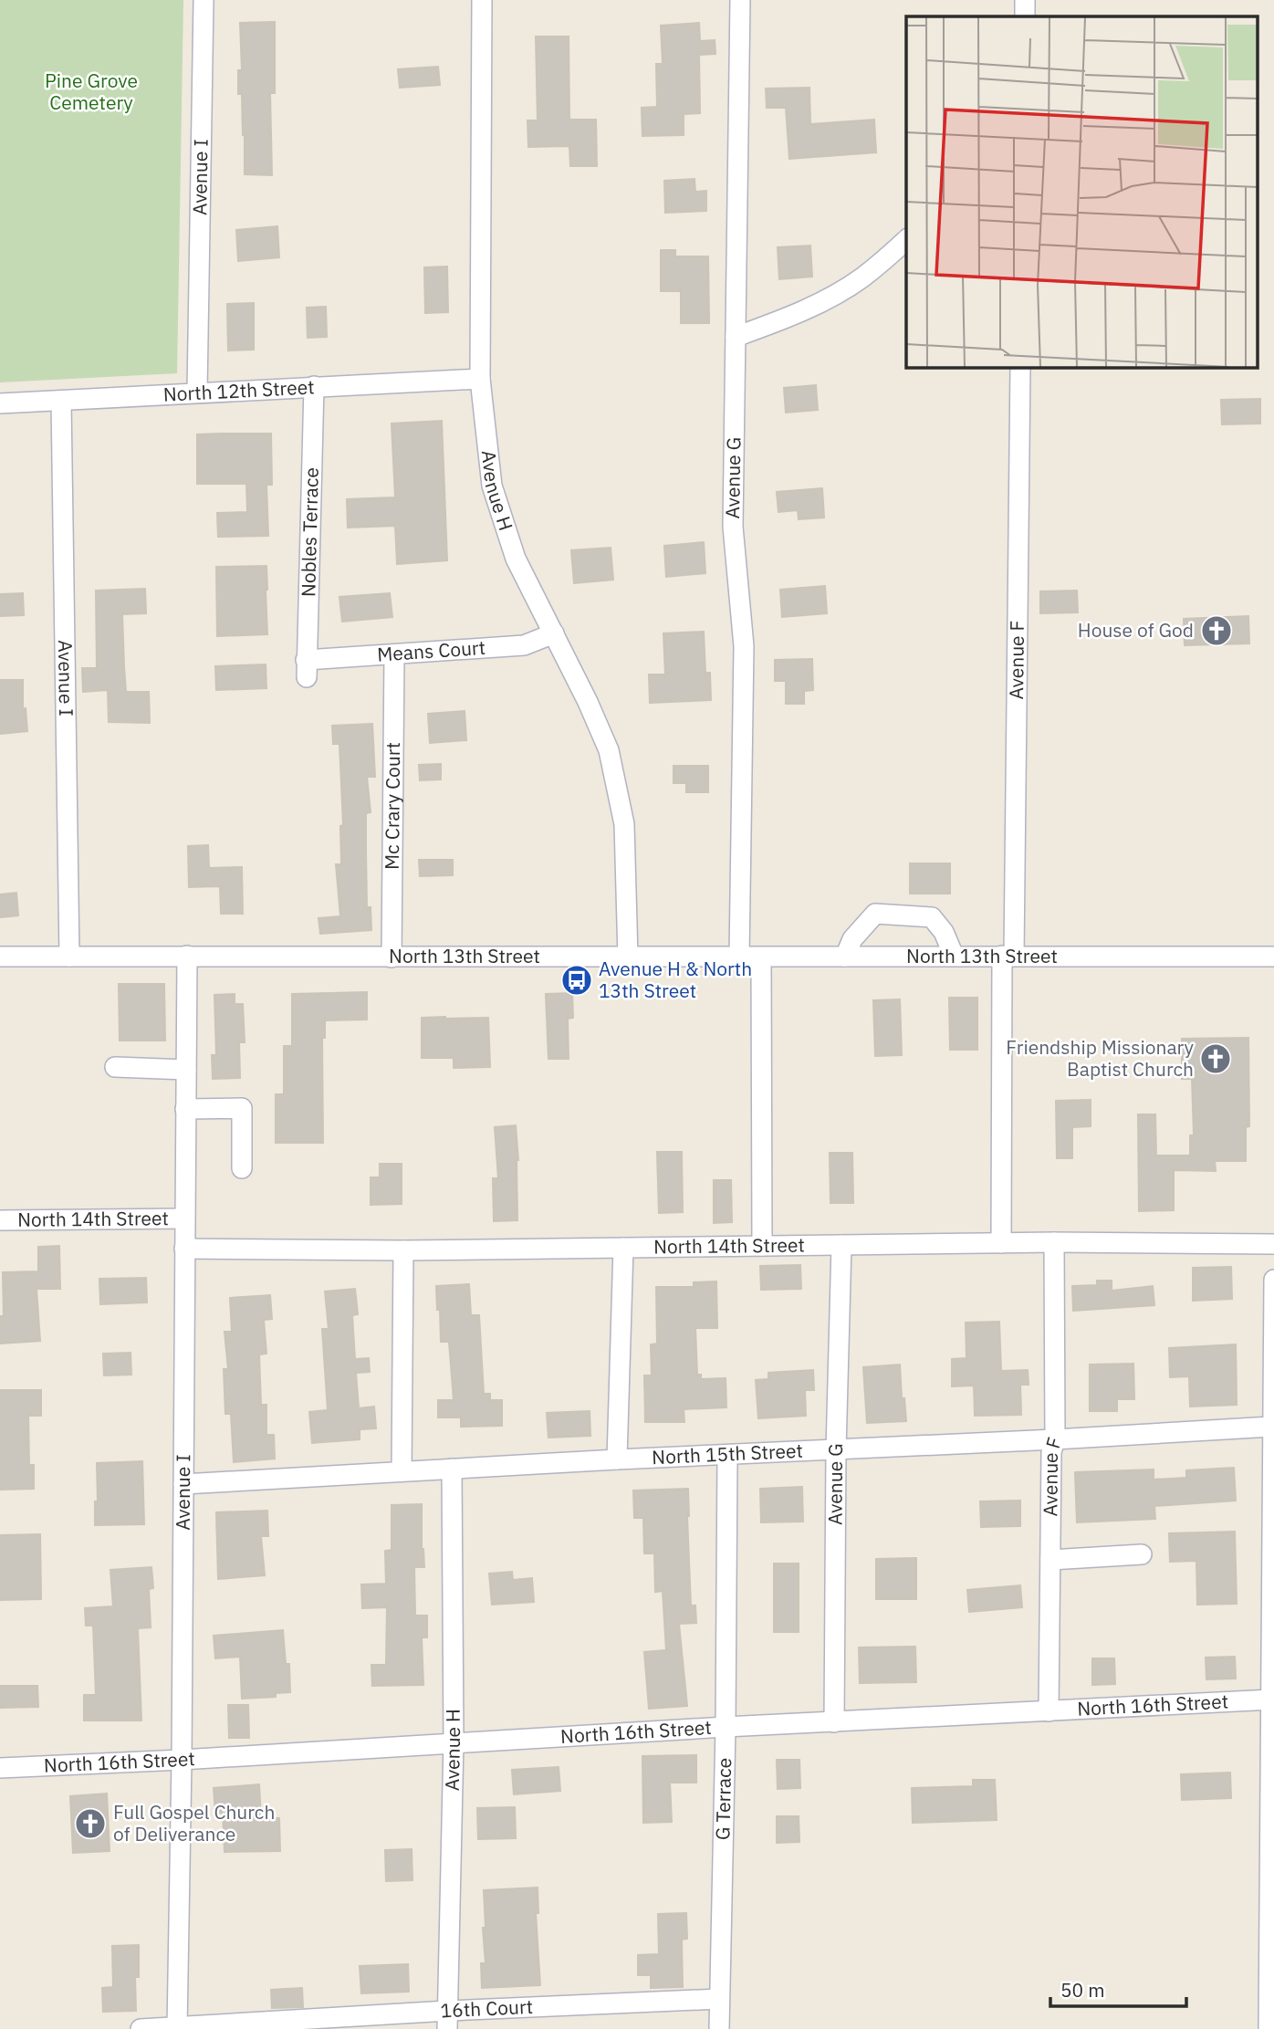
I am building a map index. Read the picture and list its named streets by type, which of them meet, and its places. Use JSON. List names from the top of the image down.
{
  "streets": {
    "street": [
      "Avenue I",
      "North 12th Street",
      "Avenue G",
      "Avenue H",
      "Nobles Terrace",
      "Means Court",
      "Avenue F",
      "Mc Crary Court",
      "North 13th Street",
      "North 14th Street",
      "North 15th Street",
      "North 16th Street",
      "G Terrace",
      "16th Court"
    ]
  },
  "crossings": [
    ["Avenue I", "North 12th Street"],
    ["Avenue I", "North 13th Street"],
    ["Avenue I", "North 14th Street"],
    ["Avenue I", "North 15th Street"],
    ["Avenue I", "North 16th Street"],
    ["Avenue I", "16th Court"],
    ["North 12th Street", "Avenue H"],
    ["North 12th Street", "Nobles Terrace"],
    ["Avenue G", "North 13th Street"],
    ["Avenue G", "North 14th Street"],
    ["Avenue G", "North 15th Street"],
    ["Avenue G", "North 16th Street"],
    ["Avenue H", "Means Court"],
    ["Avenue H", "North 13th Street"],
    ["Avenue H", "North 15th Street"],
    ["Avenue H", "North 16th Street"],
    ["Avenue H", "16th Court"],
    ["Nobles Terrace", "Means Court"],
    ["Means Court", "Mc Crary Court"],
    ["Avenue F", "North 13th Street"],
    ["Avenue F", "North 14th Street"],
    ["Avenue F", "North 15th Street"],
    ["Avenue F", "North 16th Street"],
    ["Mc Crary Court", "North 13th Street"],
    ["North 15th Street", "G Terrace"],
    ["North 16th Street", "G Terrace"],
    ["G Terrace", "16th Court"]
  ],
  "parks": ["Pine Grove Cemetery"],
  "places": {
    "church": ["House of God", "Friendship Missionary Baptist Church", "Full Gospel Church of Deliverance"],
    "bus stop": ["Avenue H & North 13th Street"]
  },
  "scale_bar": "50 m"
}
